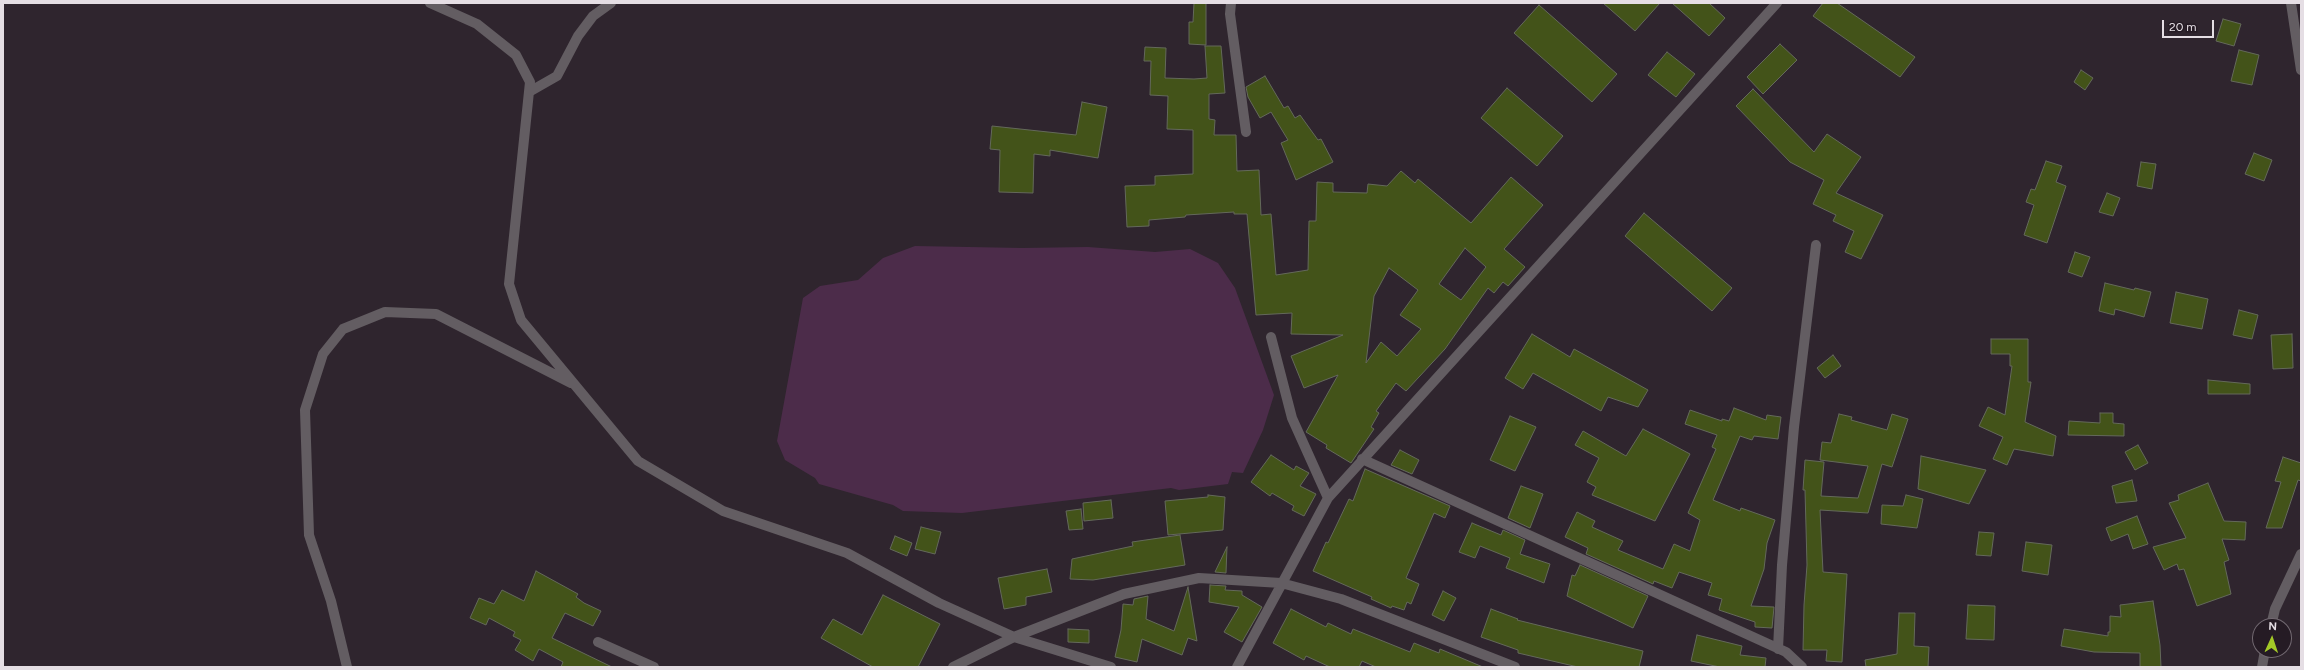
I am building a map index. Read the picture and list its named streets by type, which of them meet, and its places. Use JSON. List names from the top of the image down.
{
  "scale_bar": "20 m",
  "north": "top"
}
